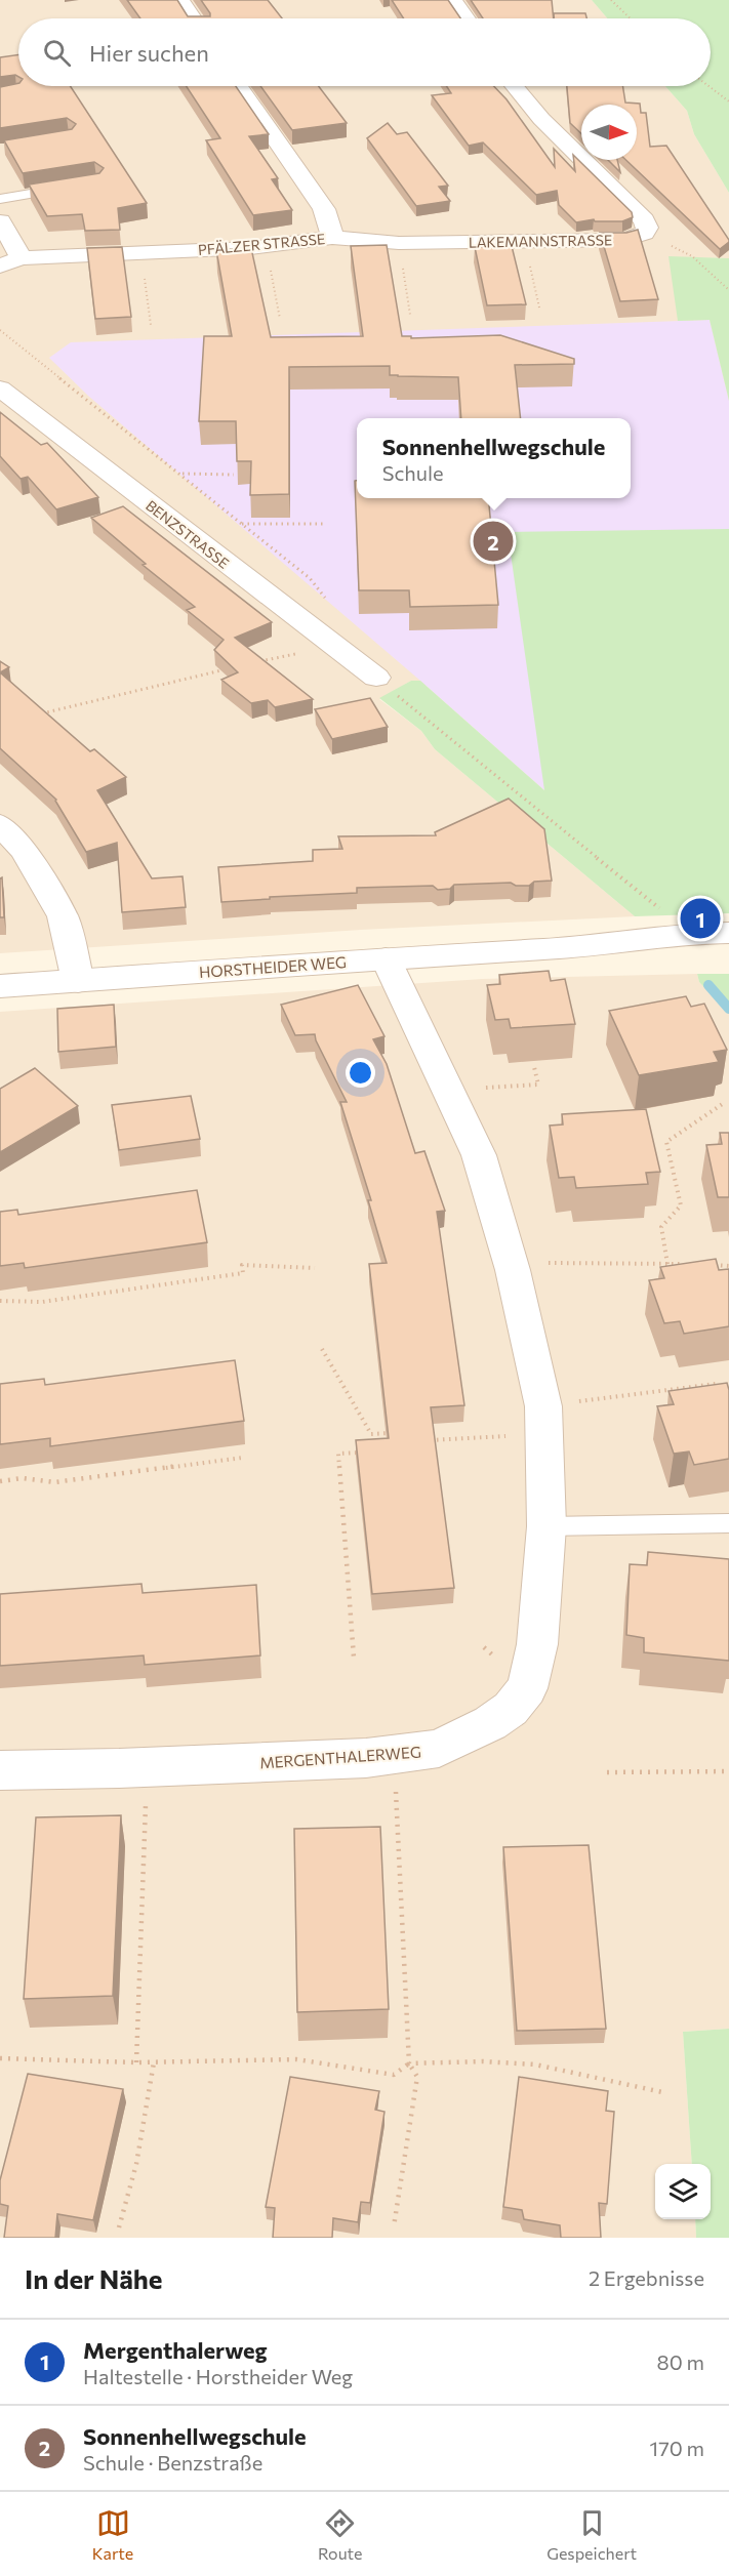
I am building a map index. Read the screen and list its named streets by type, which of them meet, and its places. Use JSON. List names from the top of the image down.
{
  "streets": {
    "street": [
      "LAKEMANNSTRASSE",
      "PFÄLZER STRASSE",
      "BENZSTRASSE",
      "HORSTHEIDER WEG",
      "MERGENTHALERWEG"
    ]
  },
  "crossings": [
    ["LAKEMANNSTRASSE", "PFÄLZER STRASSE"],
    ["HORSTHEIDER WEG", "MERGENTHALERWEG"]
  ],
  "north": "right",
  "page": {
    "search": "Hier suchen",
    "popup": ["Sonnenhellwegschule", "Schule"],
    "pins": ["2", "1"],
    "heading": ["In der Nähe", "2 Ergebnisse"],
    "list": [
      {
        "mark": "1",
        "name": "Mergenthalerweg",
        "note": "Haltestelle · Horstheider Weg",
        "value": "80 m"
      },
      {
        "mark": "2",
        "name": "Sonnenhellwegschule",
        "note": "Schule · Benzstraße",
        "value": "170 m"
      }
    ],
    "nav": ["Karte", "Route", "Gespeichert"]
  }
}
